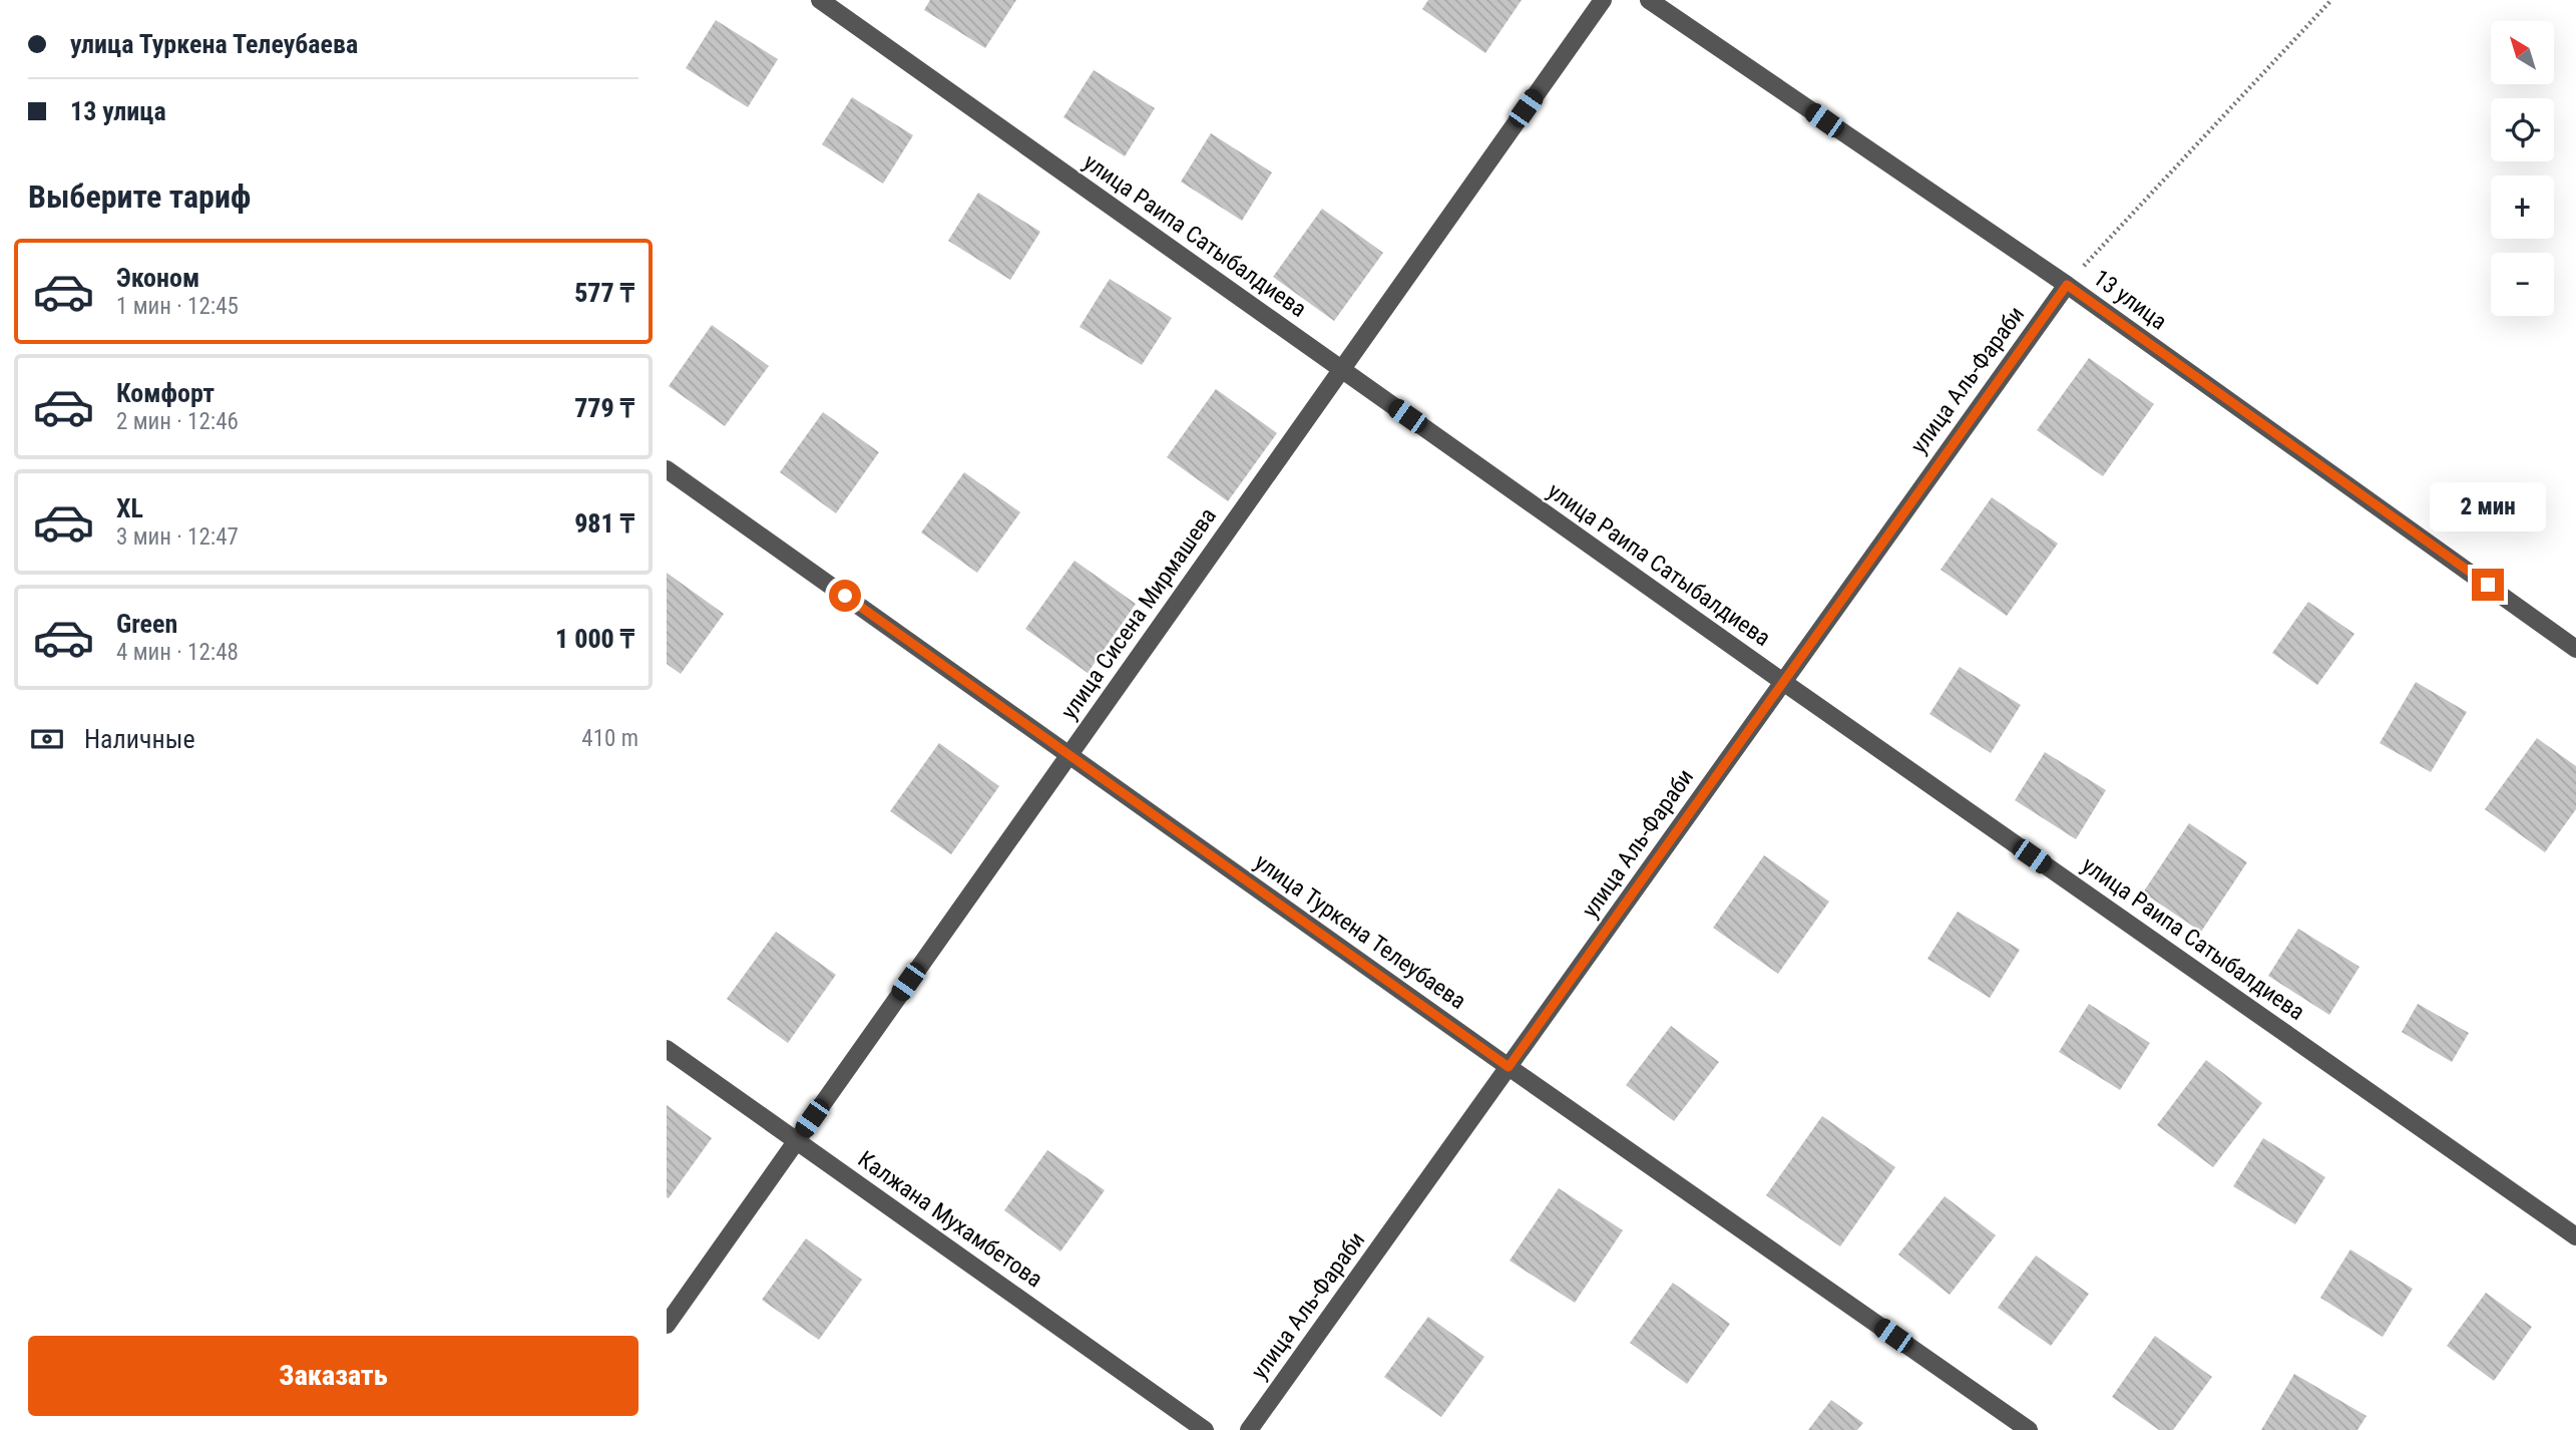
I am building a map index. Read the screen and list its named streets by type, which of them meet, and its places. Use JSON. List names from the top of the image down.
{
  "streets": {
    "street": [
      "улица Раипа Сатыбалдиева",
      "13 улица",
      "улица Аль-Фараби",
      "улица Сисена Мирмашева",
      "улица Туркена Телеубаева",
      "Калжана Мухамбетова"
    ]
  },
  "crossings": [
    ["улица Раипа Сатыбалдиева", "улица Аль-Фараби"],
    ["улица Раипа Сатыбалдиева", "улица Сисена Мирмашева"],
    ["13 улица", "улица Аль-Фараби"],
    ["улица Аль-Фараби", "улица Туркена Телеубаева"],
    ["улица Сисена Мирмашева", "улица Туркена Телеубаева"],
    ["улица Сисена Мирмашева", "Калжана Мухамбетова"]
  ],
  "north": "top left",
  "page": {
    "banner": ["улица Туркена Телеубаева", "13 улица"],
    "map_buttons": ["+", "−"],
    "heading": "Выберите тариф",
    "list": [
      {
        "name": "Эконом",
        "note": "1 мин · 12:45",
        "value": "577 ₸"
      },
      {
        "name": "Комфорт",
        "note": "2 мин · 12:46",
        "value": "779 ₸"
      },
      {
        "name": "XL",
        "note": "3 мин · 12:47",
        "value": "981 ₸"
      },
      {
        "name": "Green",
        "note": "4 мин · 12:48",
        "value": "1 000 ₸"
      }
    ],
    "bubble": "2 мин",
    "pay": ["Наличные", "410 m"],
    "buttons": "Заказать"
  }
}
